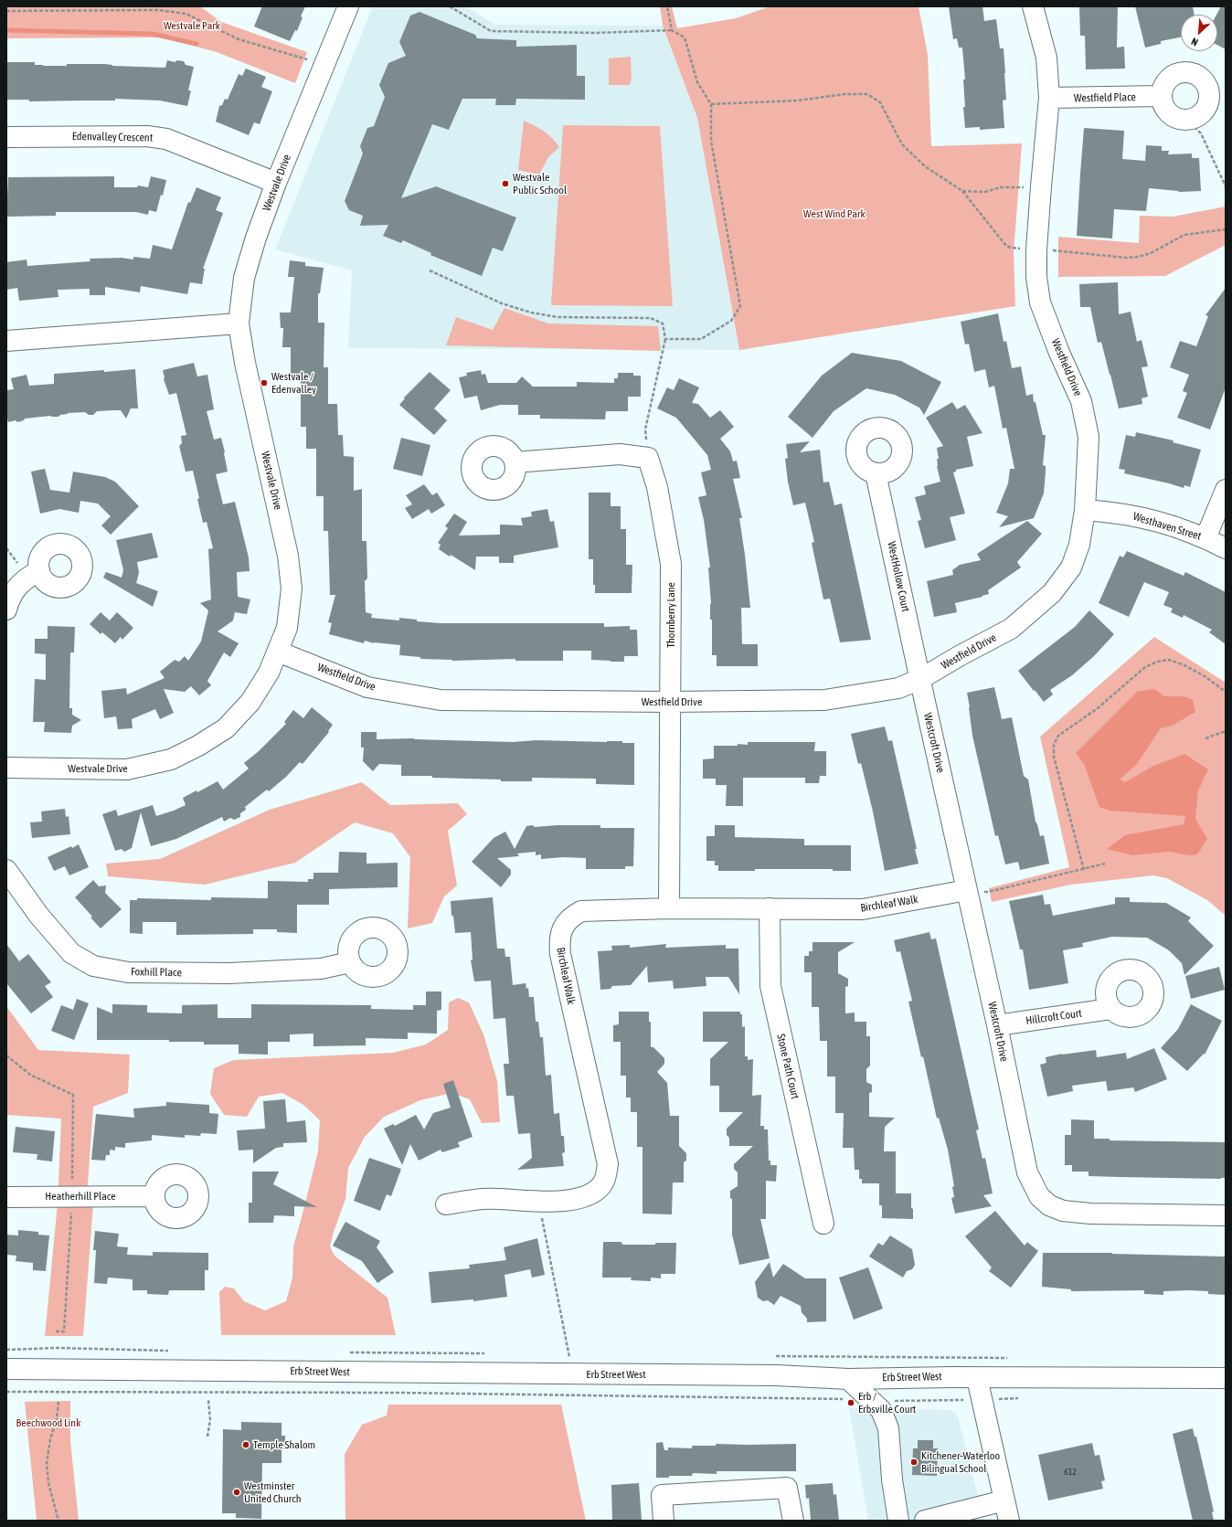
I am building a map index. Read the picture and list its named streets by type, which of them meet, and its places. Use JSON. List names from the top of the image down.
{
  "streets": {
    "street": [
      "Westfield Place",
      "Edenvalley Crescent",
      "Westvale Drive",
      "Westfield Drive",
      "Westhaven Street",
      "WestHollow Court",
      "Thornberry Lane",
      "Westcroft Drive",
      "Birchleaf Walk",
      "Foxhill Place",
      "Hillcroft Court",
      "Stone Path Court",
      "Heatherhill Place",
      "Erb Street West"
    ]
  },
  "crossings": [
    ["Westfield Place", "Westfield Drive"],
    ["Edenvalley Crescent", "Westvale Drive"],
    ["Westvale Drive", "Westfield Drive"],
    ["Westfield Drive", "Westhaven Street"],
    ["Westfield Drive", "WestHollow Court"],
    ["Westfield Drive", "Thornberry Lane"],
    ["Westfield Drive", "Westcroft Drive"],
    ["WestHollow Court", "Westcroft Drive"],
    ["Thornberry Lane", "Birchleaf Walk"],
    ["Westcroft Drive", "Birchleaf Walk"],
    ["Westcroft Drive", "Hillcroft Court"],
    ["Birchleaf Walk", "Stone Path Court"]
  ],
  "parks": ["Westvale Park", "West Wind Park", "Beechwood Link"],
  "places": [
    "Westvale Public School",
    "Westvale / Edenvalley",
    "Erb / Erbsville Court",
    "Temple Shalom",
    "Kitchener-Waterloo Bilingual School",
    "Westminster United Church"
  ],
  "house_numbers": ["612"],
  "north": "bottom left"
}
